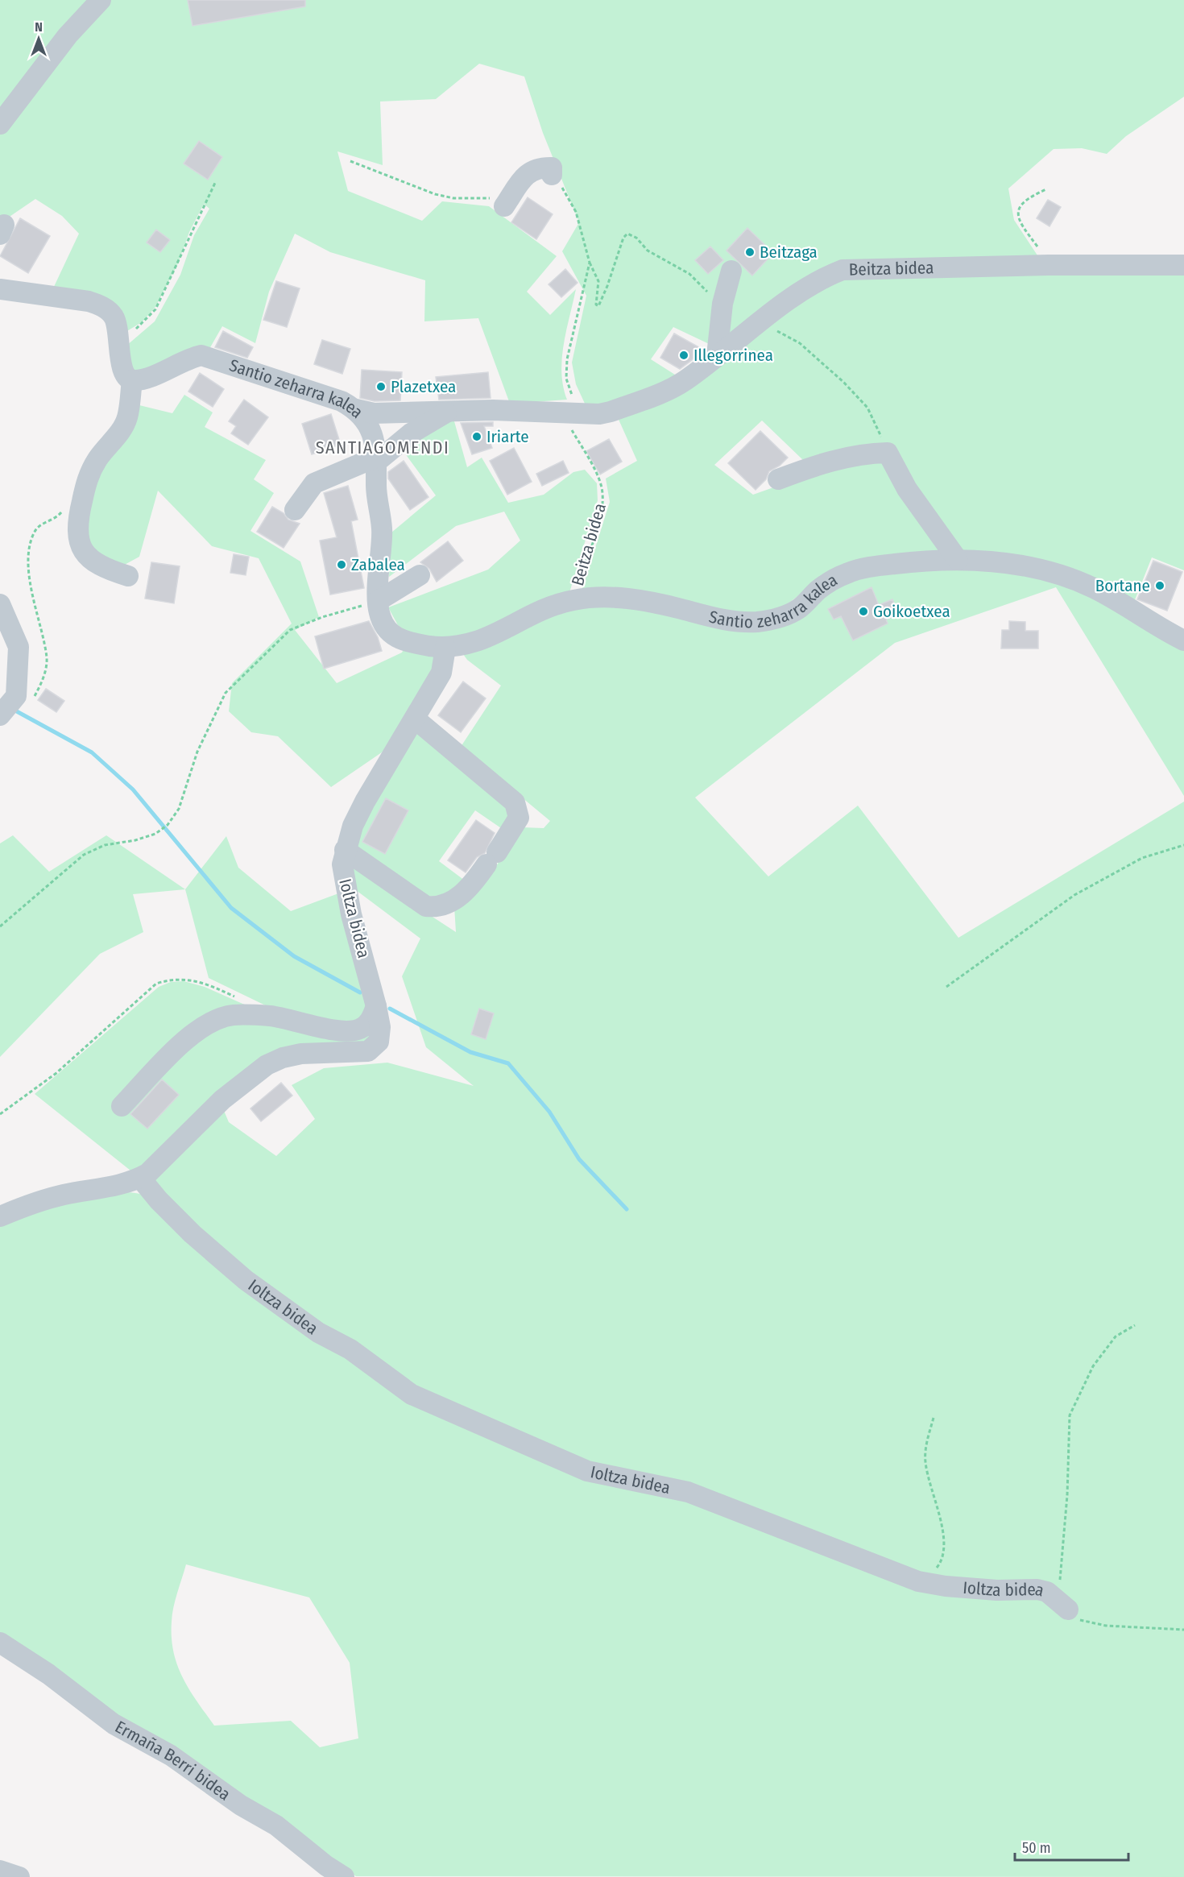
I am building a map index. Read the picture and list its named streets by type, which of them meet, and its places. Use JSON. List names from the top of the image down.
{
  "streets": {
    "street": [
      "Beitza bidea",
      "Santio zeharra kalea",
      "Ioltza bidea",
      "Ermaña Berri bidea"
    ]
  },
  "crossings": [
    ["Beitza bidea", "Santio zeharra kalea"],
    ["Santio zeharra kalea", "Ioltza bidea"]
  ],
  "districts": ["SANTIAGOMENDI"],
  "places": [
    "Beitzaga",
    "Illegorrinea",
    "Plazetxea",
    "Iriarte",
    "Zabalea",
    "Bortane",
    "Goikoetxea"
  ],
  "scale_bar": "50 m",
  "north": "top"
}
